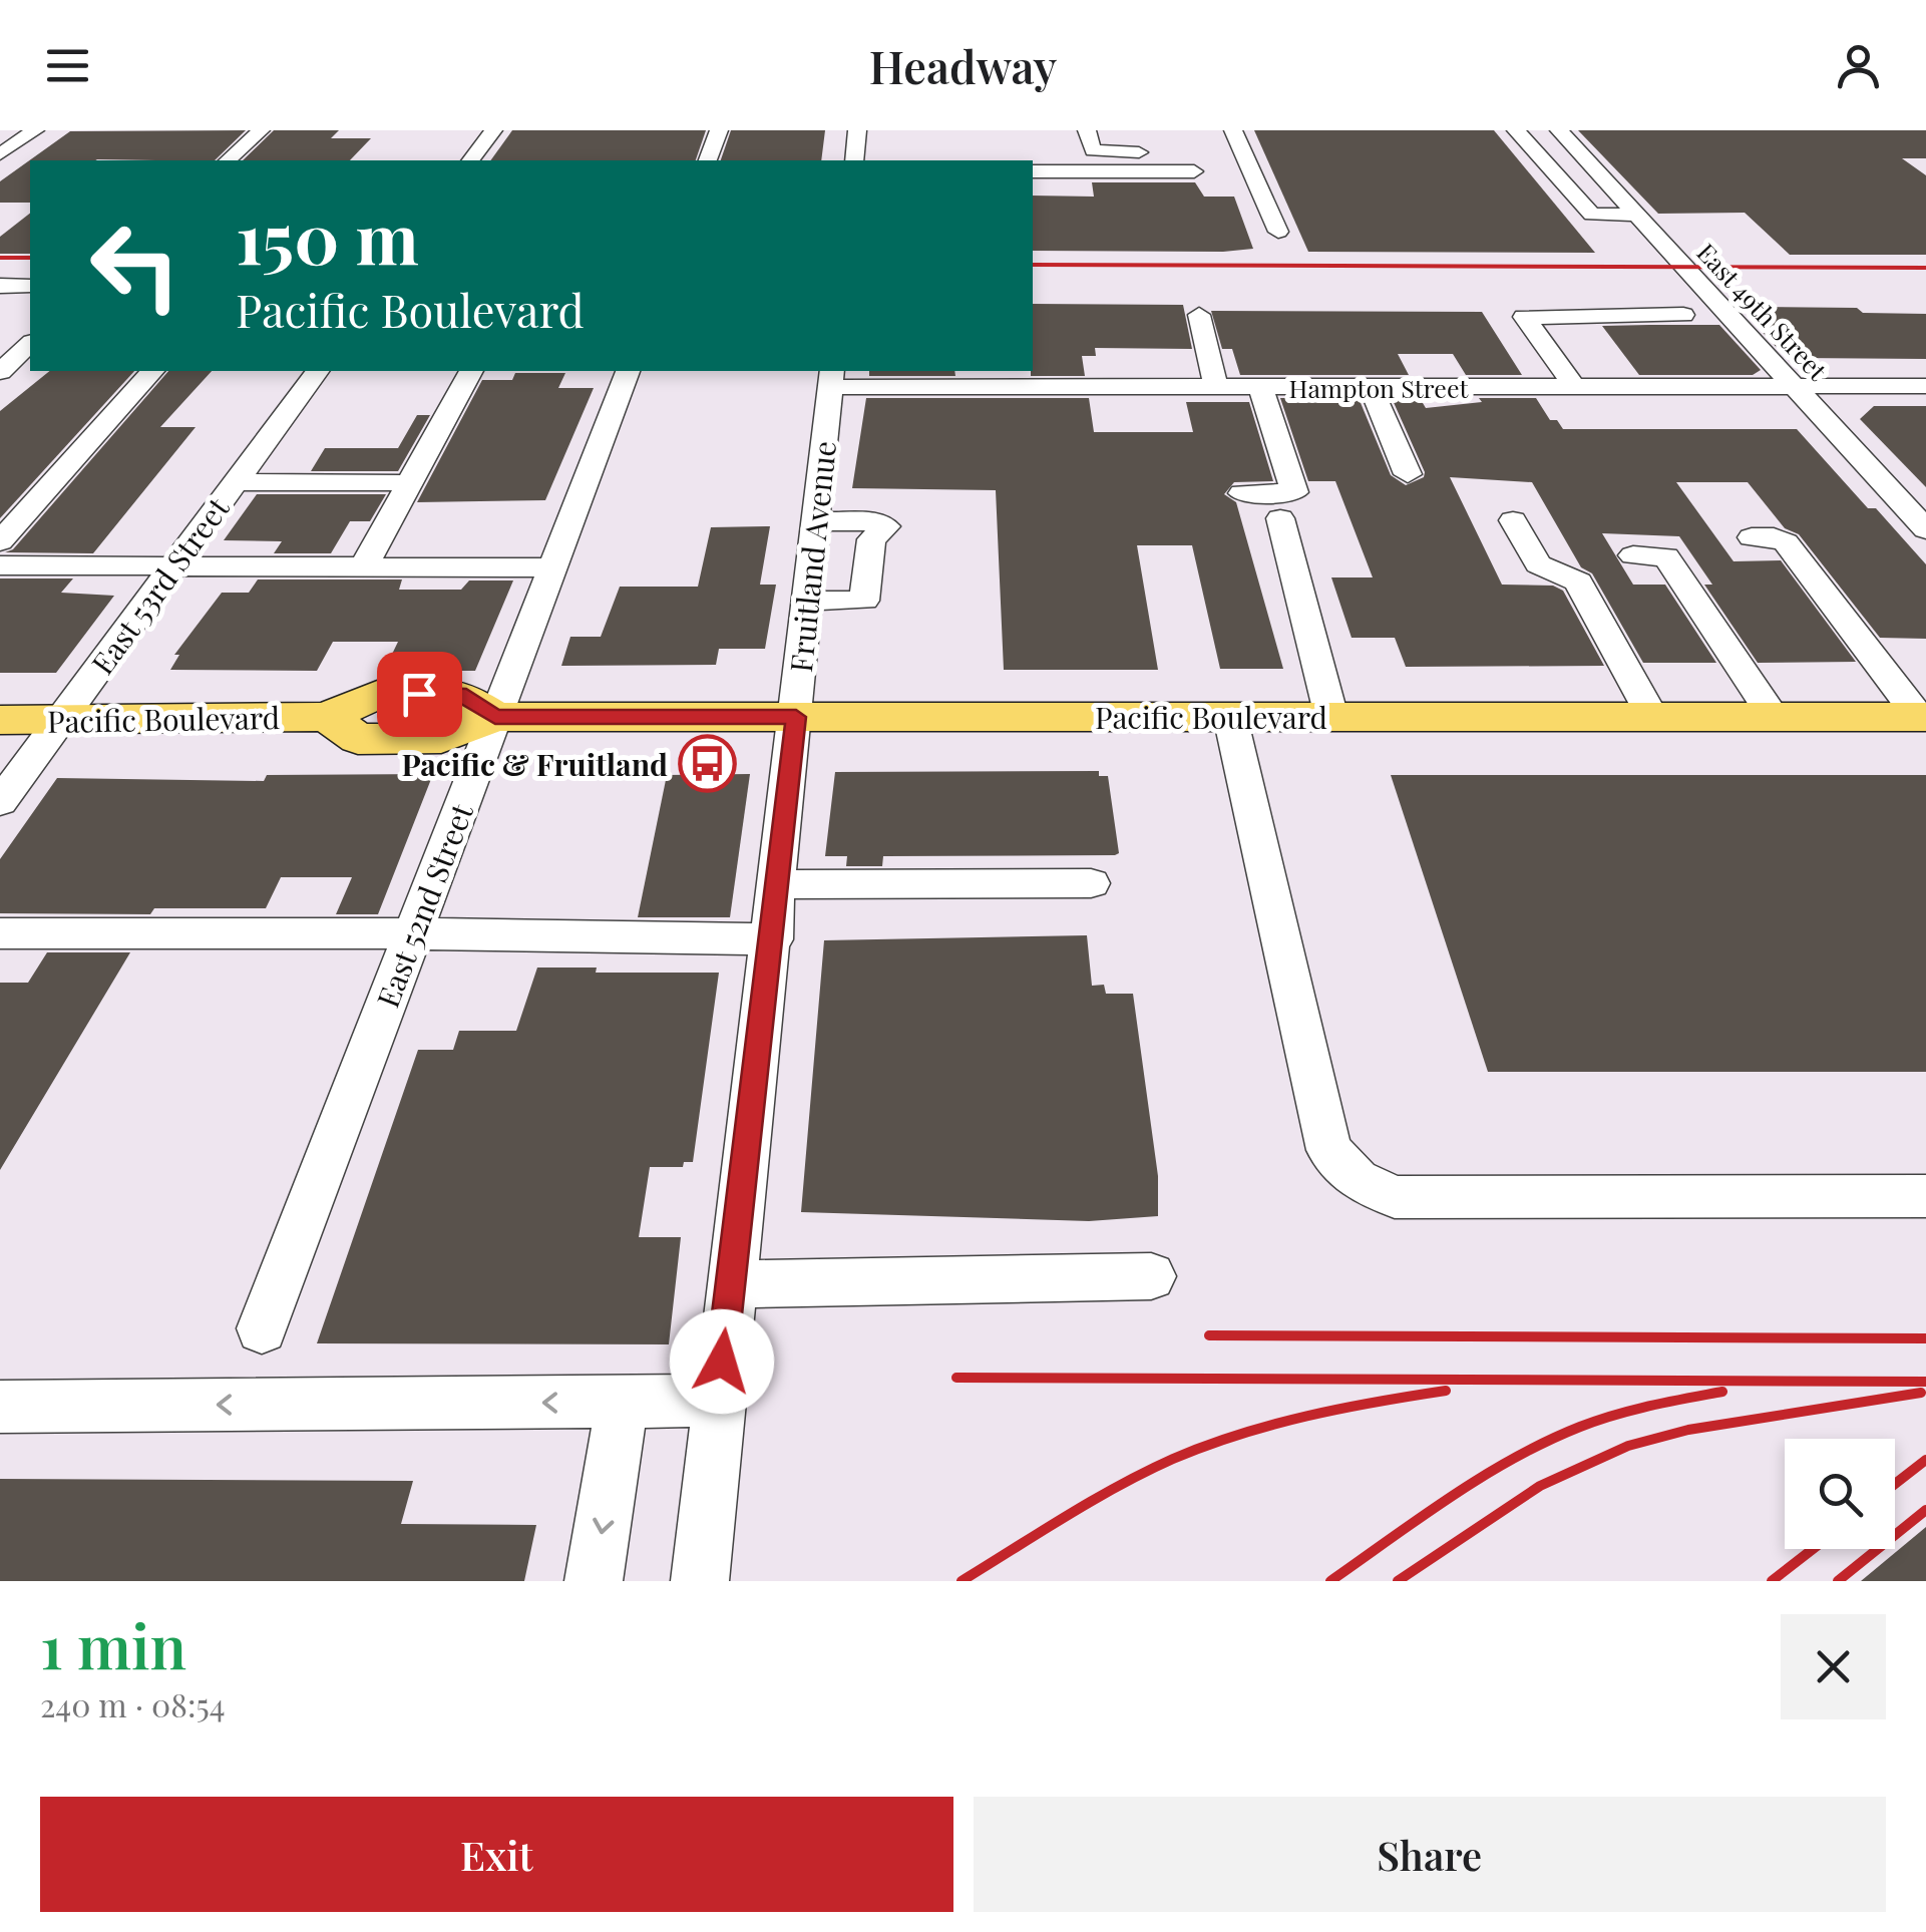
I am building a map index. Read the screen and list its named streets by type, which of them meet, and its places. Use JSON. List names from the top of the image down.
{
  "streets": {
    "main road": ["Pacific Boulevard"],
    "street": [
      "East 49th Street",
      "Hampton Street",
      "Fruitland Avenue",
      "East 53rd Street",
      "East 52nd Street"
    ]
  },
  "crossings": [
    ["East 49th Street", "Hampton Street"],
    ["Hampton Street", "Fruitland Avenue"],
    ["Fruitland Avenue", "Pacific Boulevard"],
    ["East 53rd Street", "Pacific Boulevard"],
    ["Pacific Boulevard", "East 52nd Street"]
  ],
  "places": {
    "bus stop": ["Pacific & Fruitland"]
  },
  "page": {
    "header": "Headway",
    "turn": ["150 m", "Pacific Boulevard"],
    "heading": ["1 min", "240 m · 08:54"],
    "buttons": ["Exit", "Share"]
  }
}
